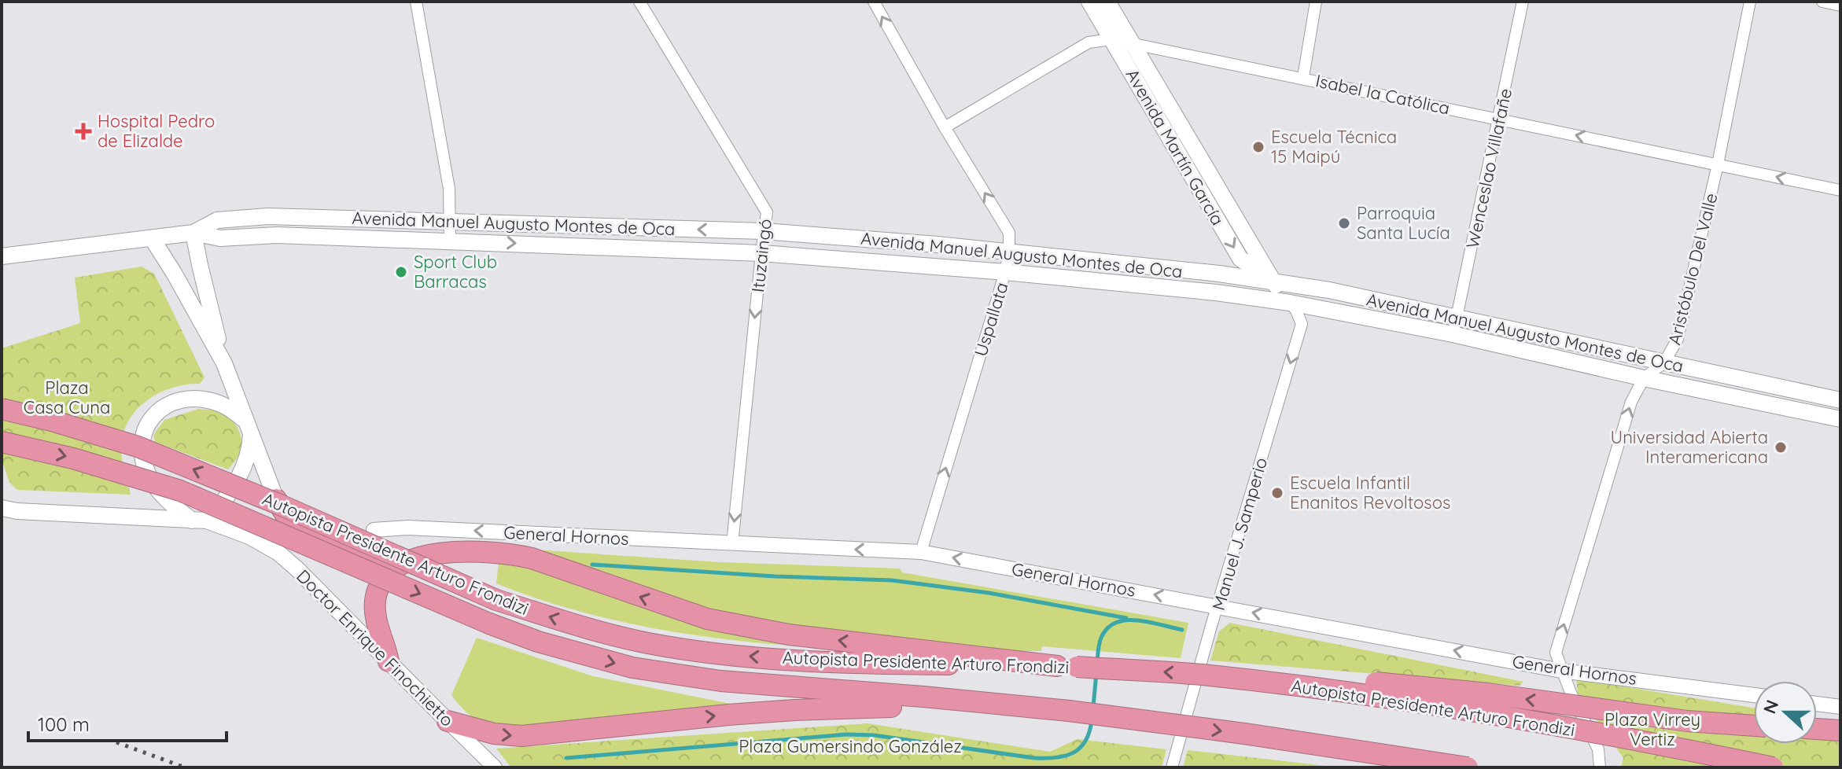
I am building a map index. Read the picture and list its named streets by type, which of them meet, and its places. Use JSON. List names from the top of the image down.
{
  "streets": {
    "highway": ["Autopista Presidente Arturo Frondizi"],
    "main road": ["Avenida Martín García", "Avenida Manuel Augusto Montes de Oca", "Doctor Enrique Finochietto"],
    "street": [
      "Isabel la Católica",
      "Wenceslao Villafañe",
      "Ituzaingó",
      "Aristóbulo Del Valle",
      "Uspallata",
      "Manuel J. Samperio",
      "General Hornos"
    ]
  },
  "crossings": [
    ["Isabel la Católica", "Avenida Martín García"],
    ["Isabel la Católica", "Wenceslao Villafañe"],
    ["Isabel la Católica", "Aristóbulo Del Valle"],
    ["Isabel la Católica", "Uspallata"],
    ["Avenida Martín García", "Avenida Manuel Augusto Montes de Oca"],
    ["Avenida Martín García", "Manuel J. Samperio"],
    ["Wenceslao Villafañe", "Avenida Manuel Augusto Montes de Oca"],
    ["Avenida Manuel Augusto Montes de Oca", "Ituzaingó"],
    ["Avenida Manuel Augusto Montes de Oca", "Aristóbulo Del Valle"],
    ["Avenida Manuel Augusto Montes de Oca", "Uspallata"],
    ["Avenida Manuel Augusto Montes de Oca", "Manuel J. Samperio"],
    ["Ituzaingó", "General Hornos"],
    ["Aristóbulo Del Valle", "General Hornos"],
    ["Uspallata", "General Hornos"],
    ["Manuel J. Samperio", "General Hornos"]
  ],
  "one_way": [
    "Isabel la Católica",
    "Ituzaingó",
    "Aristóbulo Del Valle",
    "Uspallata",
    "Manuel J. Samperio",
    "General Hornos"
  ],
  "parks": ["Plaza Casa Cuna", "Plaza Virrey Vertiz", "Plaza Gumersindo González"],
  "places": {
    "health": ["Hospital Pedro de Elizalde"],
    "other": [
      "Escuela Técnica 15 Maipú",
      "Parroquia Santa Lucía",
      "Sport Club Barracas",
      "Universidad Abierta Interamericana",
      "Escuela Infantil Enanitos Revoltosos"
    ]
  },
  "scale_bar": "100 m",
  "north": "left"
}
